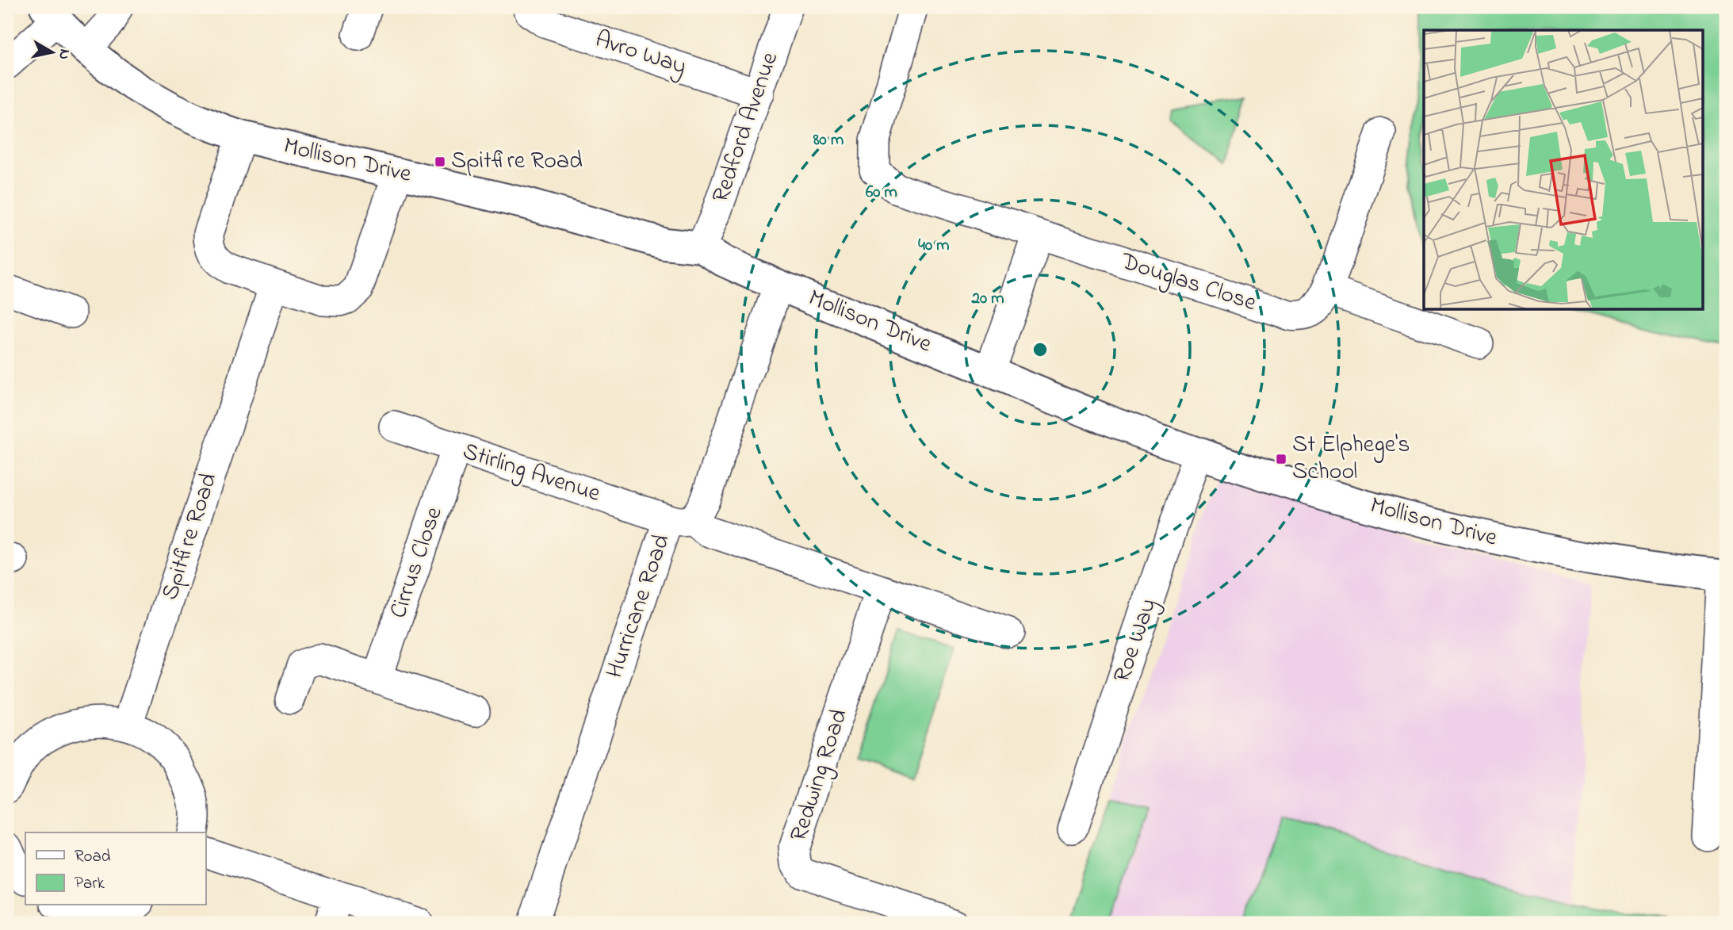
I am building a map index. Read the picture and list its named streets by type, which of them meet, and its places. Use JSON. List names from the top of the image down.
{
  "streets": {
    "main road": ["Mollison Drive"],
    "street": [
      "Avro Way",
      "Redford Avenue",
      "Douglas Close",
      "Stirling Avenue",
      "Spitfire Road",
      "Cirrus Close",
      "Hurricane Road",
      "Roe Way",
      "Redwing Road"
    ]
  },
  "crossings": [
    ["Avro Way", "Redford Avenue"],
    ["Redford Avenue", "Mollison Drive"],
    ["Mollison Drive", "Hurricane Road"],
    ["Mollison Drive", "Roe Way"],
    ["Stirling Avenue", "Cirrus Close"],
    ["Stirling Avenue", "Hurricane Road"]
  ],
  "places": {
    "transit": ["Spitfire Road", "St Elphege's School"]
  },
  "legend": ["Road", "Park"],
  "north": "right",
  "rings": [
    "80 m",
    "60 m",
    "40 m",
    "20 m"
  ]
}
